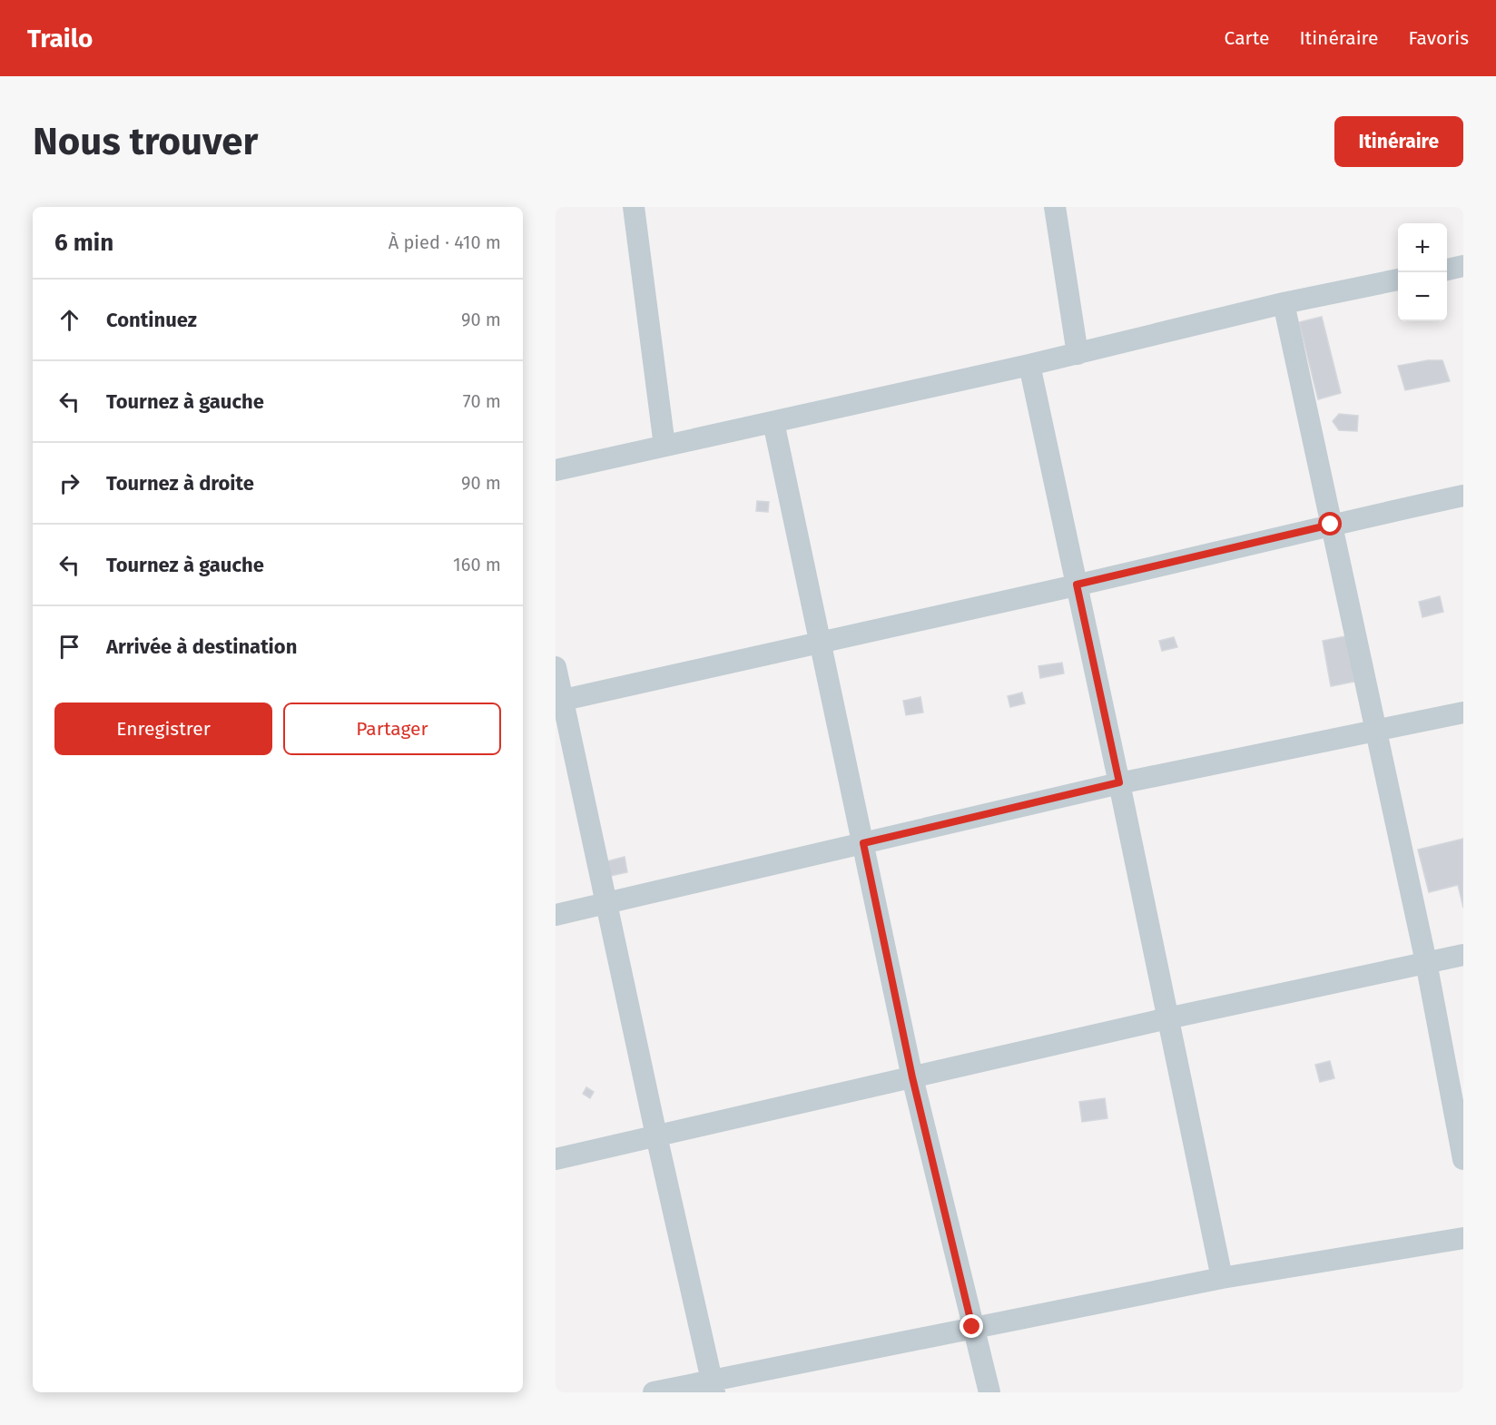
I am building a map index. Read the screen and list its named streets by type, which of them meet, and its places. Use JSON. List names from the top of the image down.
{
  "page": {
    "header": "Trailo",
    "nav": ["Carte", "Itinéraire", "Favoris"],
    "buttons": [
      "Itinéraire",
      ["Enregistrer", "Partager"]
    ],
    "title": "Nous trouver",
    "heading": ["6 min", "À pied · 410 m"],
    "map_buttons": ["+", "−"],
    "list": [
      ["Continuez", "90 m"],
      ["Tournez à gauche", "70 m"],
      ["Tournez à droite", "90 m"],
      ["Tournez à gauche", "160 m"],
      "Arrivée à destination"
    ]
  }
}
